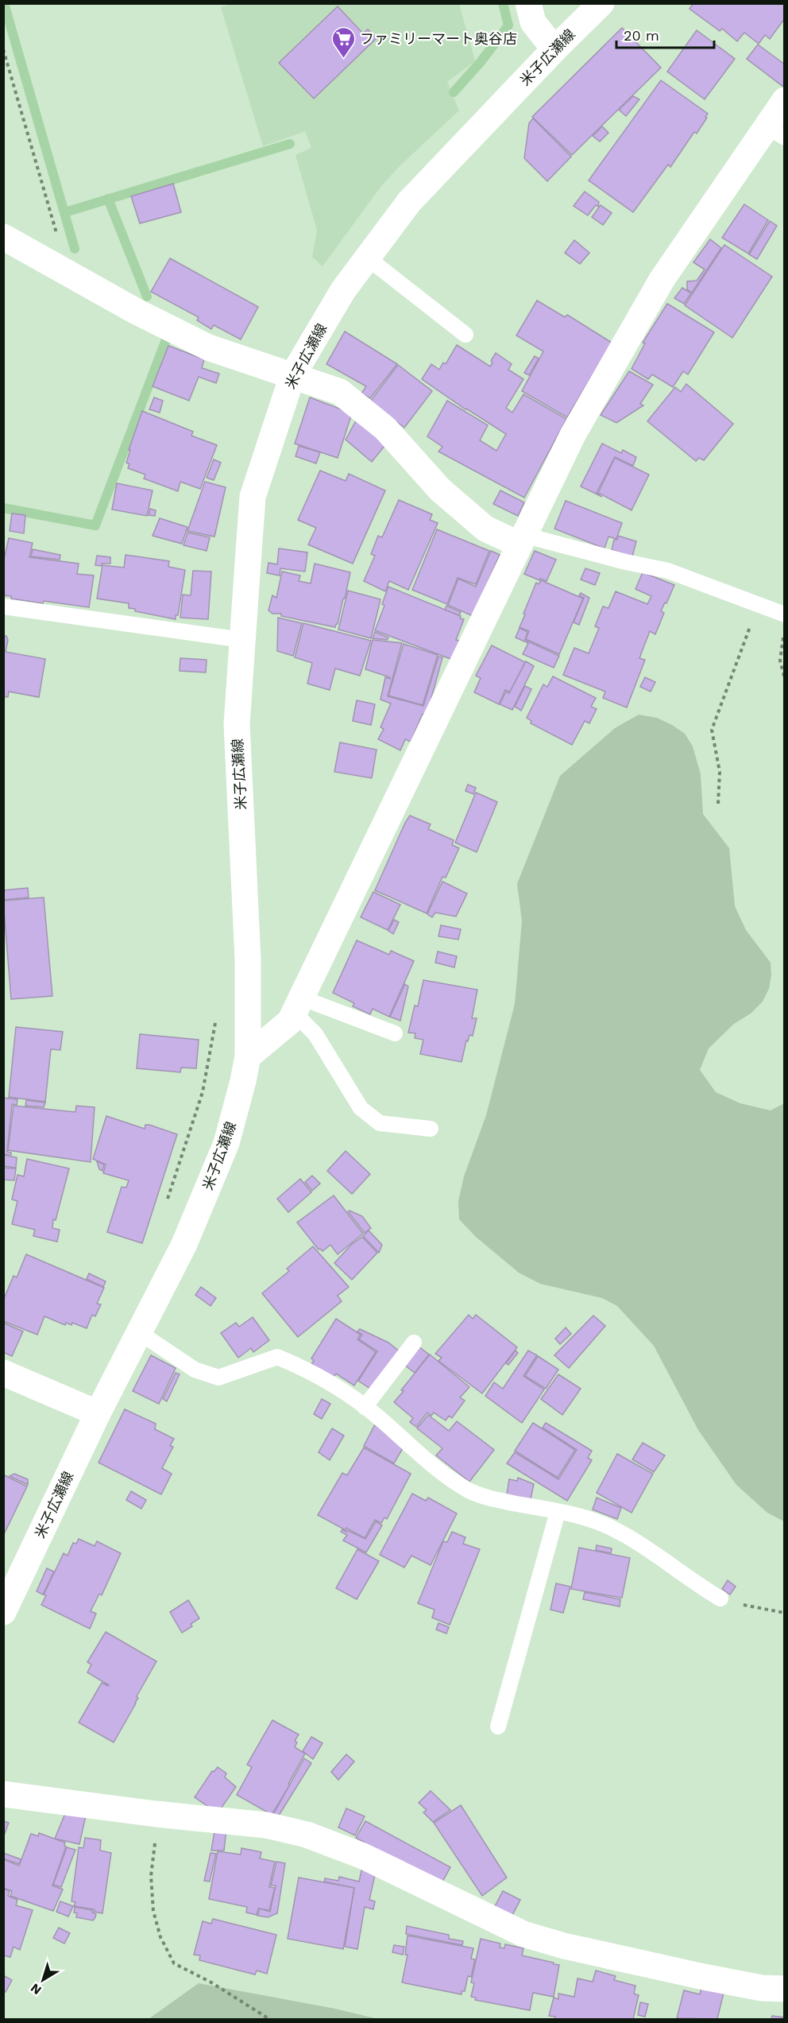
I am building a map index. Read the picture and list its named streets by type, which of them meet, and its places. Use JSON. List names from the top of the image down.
{
  "streets": {
    "street": ["米子広瀬線"]
  },
  "places": {
    "supermarket": ["ファミリーマート奥谷店"]
  },
  "scale_bar": "20 m",
  "north": "bottom left"
}
